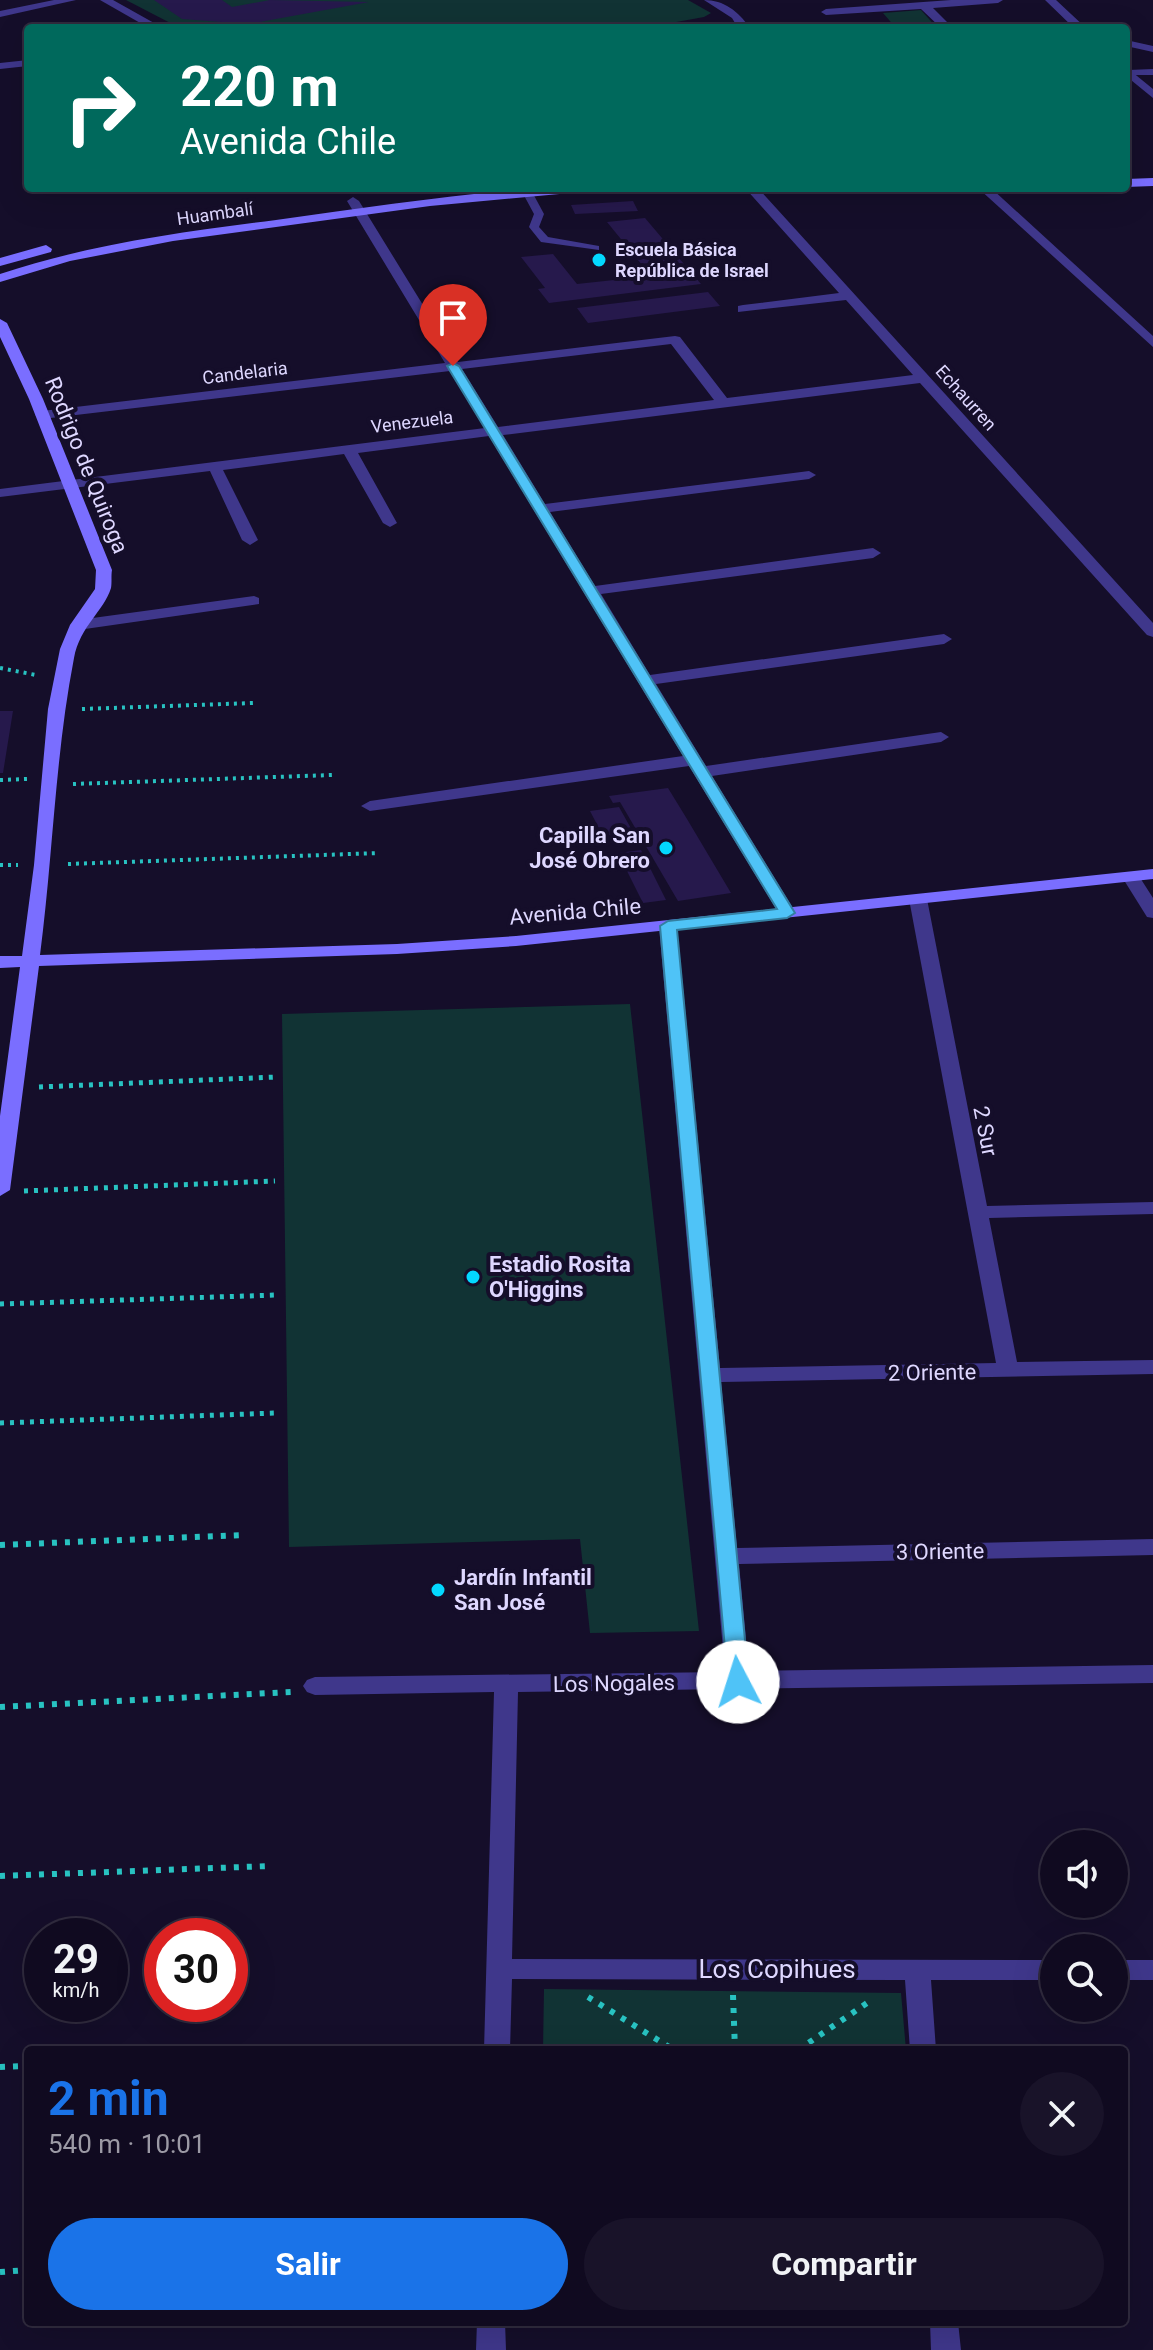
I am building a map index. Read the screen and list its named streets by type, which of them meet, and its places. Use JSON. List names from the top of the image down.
{
  "streets": {
    "street": [
      "Huambalí",
      "Candelaria",
      "Echaurren",
      "Venezuela",
      "Rodrigo de Quiroga",
      "Avenida Chile",
      "2 Sur",
      "2 Oriente",
      "3 Oriente",
      "Los Nogales",
      "Los Copihues"
    ]
  },
  "crossings": [
    ["Candelaria", "Venezuela"],
    ["Candelaria", "Rodrigo de Quiroga"],
    ["Echaurren", "Venezuela"],
    ["Venezuela", "Rodrigo de Quiroga"],
    ["Rodrigo de Quiroga", "Avenida Chile"],
    ["Avenida Chile", "2 Sur"],
    ["2 Sur", "2 Oriente"]
  ],
  "places": [
    "Escuela Básica República de Israel",
    "Capilla San José Obrero",
    "Estadio Rosita O'Higgins",
    "Jardín Infantil San José"
  ],
  "page": {
    "turn": ["220 m", "Avenida Chile"],
    "speed": "29 km/h",
    "limit": "30",
    "heading": ["2 min", "540 m · 10:01"],
    "buttons": ["Salir", "Compartir"]
  }
}
